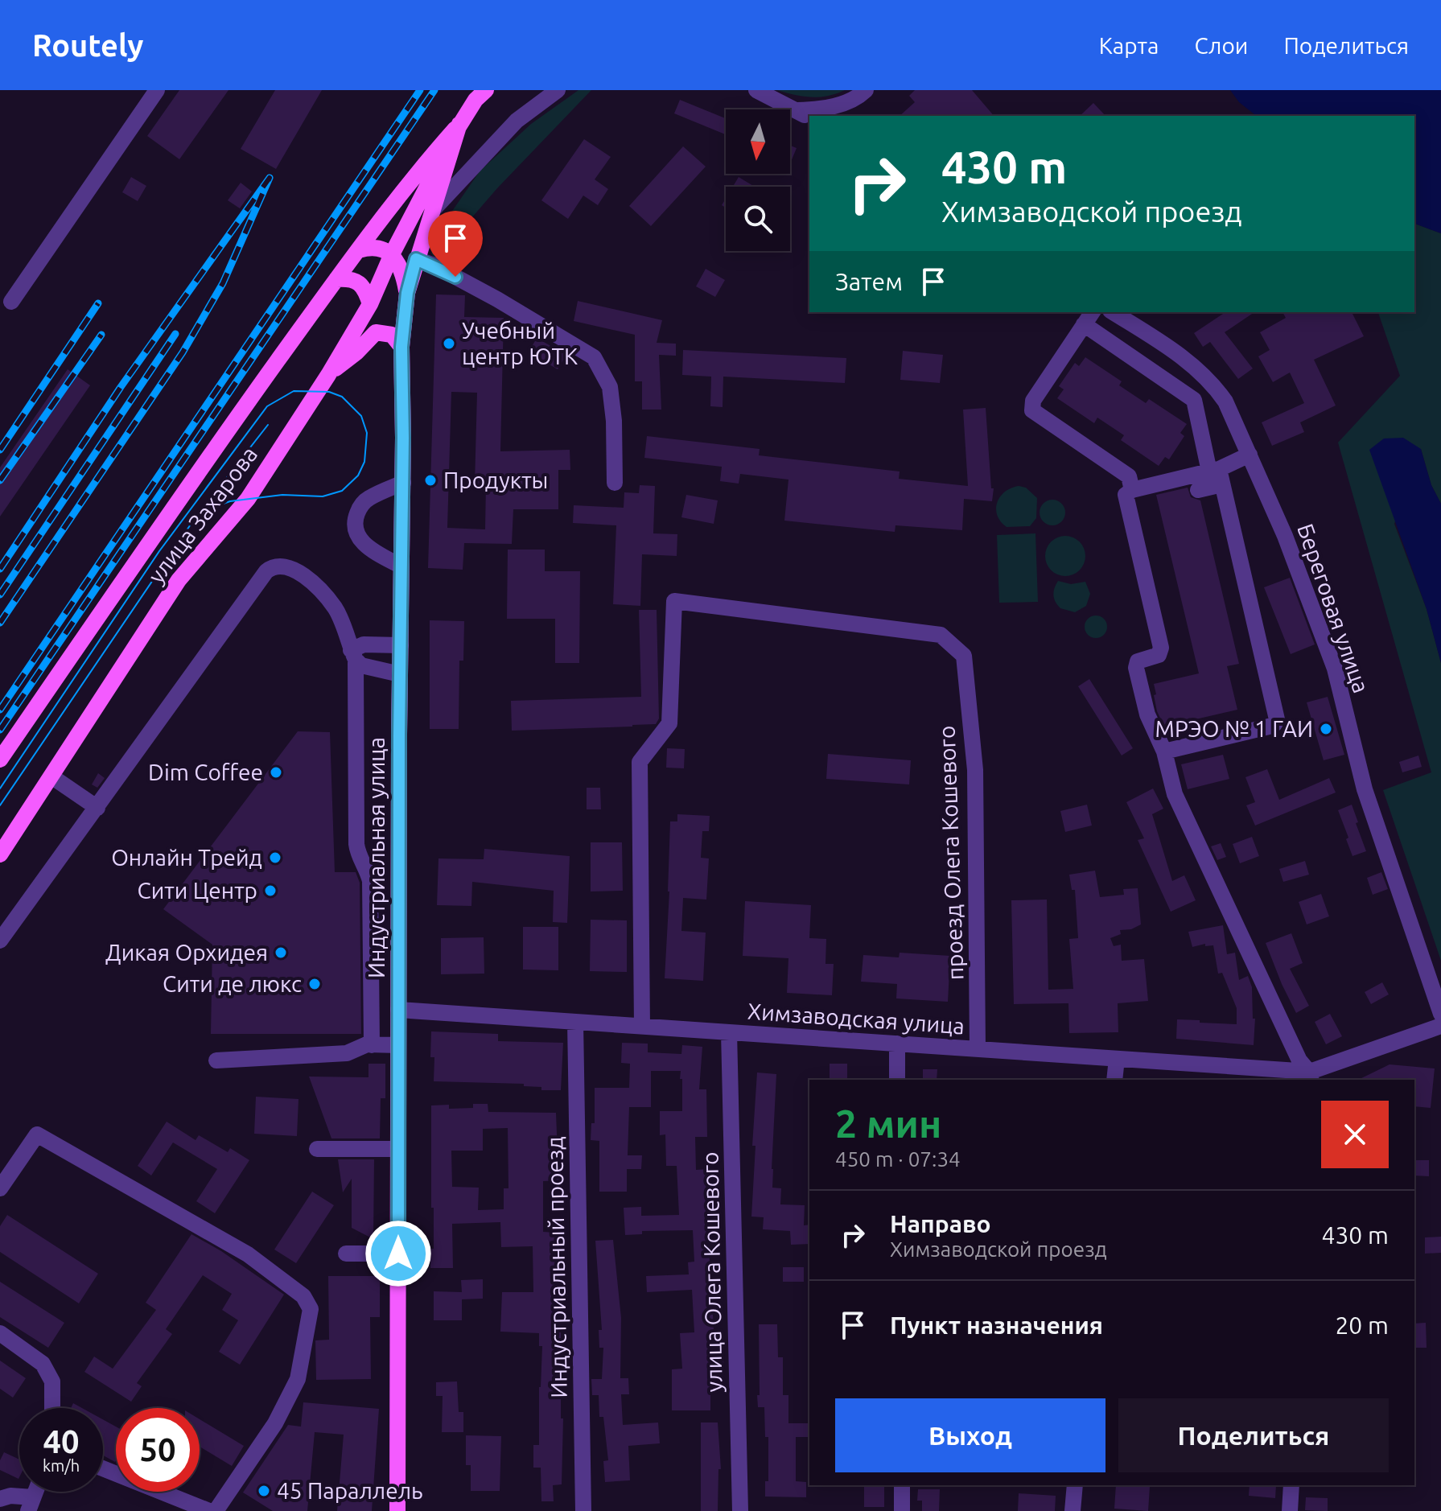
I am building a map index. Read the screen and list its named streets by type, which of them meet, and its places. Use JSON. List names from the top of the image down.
{
  "streets": {
    "main road": ["улица Захарова", "Индустриальная улица"],
    "street": [
      "Береговая улица",
      "проезд Олега Кошевого",
      "Химзаводская улица",
      "Индустриальный проезд",
      "улица Олега Кошевого"
    ]
  },
  "crossings": [
    ["улица Захарова", "Индустриальная улица"],
    ["проезд Олега Кошевого", "Химзаводская улица"],
    ["Индустриальная улица", "Химзаводская улица"],
    ["Химзаводская улица", "Индустриальный проезд"],
    ["Химзаводская улица", "улица Олега Кошевого"]
  ],
  "places": [
    "Учебный центр ЮТК",
    "Продукты",
    "МРЭО № 1 ГАИ",
    "Dim Coffee",
    "Онлайн Трейд",
    "Сити Центр",
    "Дикая Орхидея",
    "Сити де люкс",
    "45 Параллель"
  ],
  "north": "bottom",
  "page": {
    "header": "Routely",
    "nav": ["Карта", "Слои", "Поделиться"],
    "turn": ["430 m", "Химзаводской проезд"],
    "then": "Затем",
    "heading": ["2 мин", "450 m · 07:34"],
    "list": [
      {
        "name": "Направо",
        "note": "Химзаводской проезд",
        "value": "430 m"
      },
      {
        "name": "Пункт назначения",
        "value": "20 m"
      }
    ],
    "buttons": ["Выход", "Поделиться"],
    "speed": "40 km/h",
    "limit": "50"
  }
}
